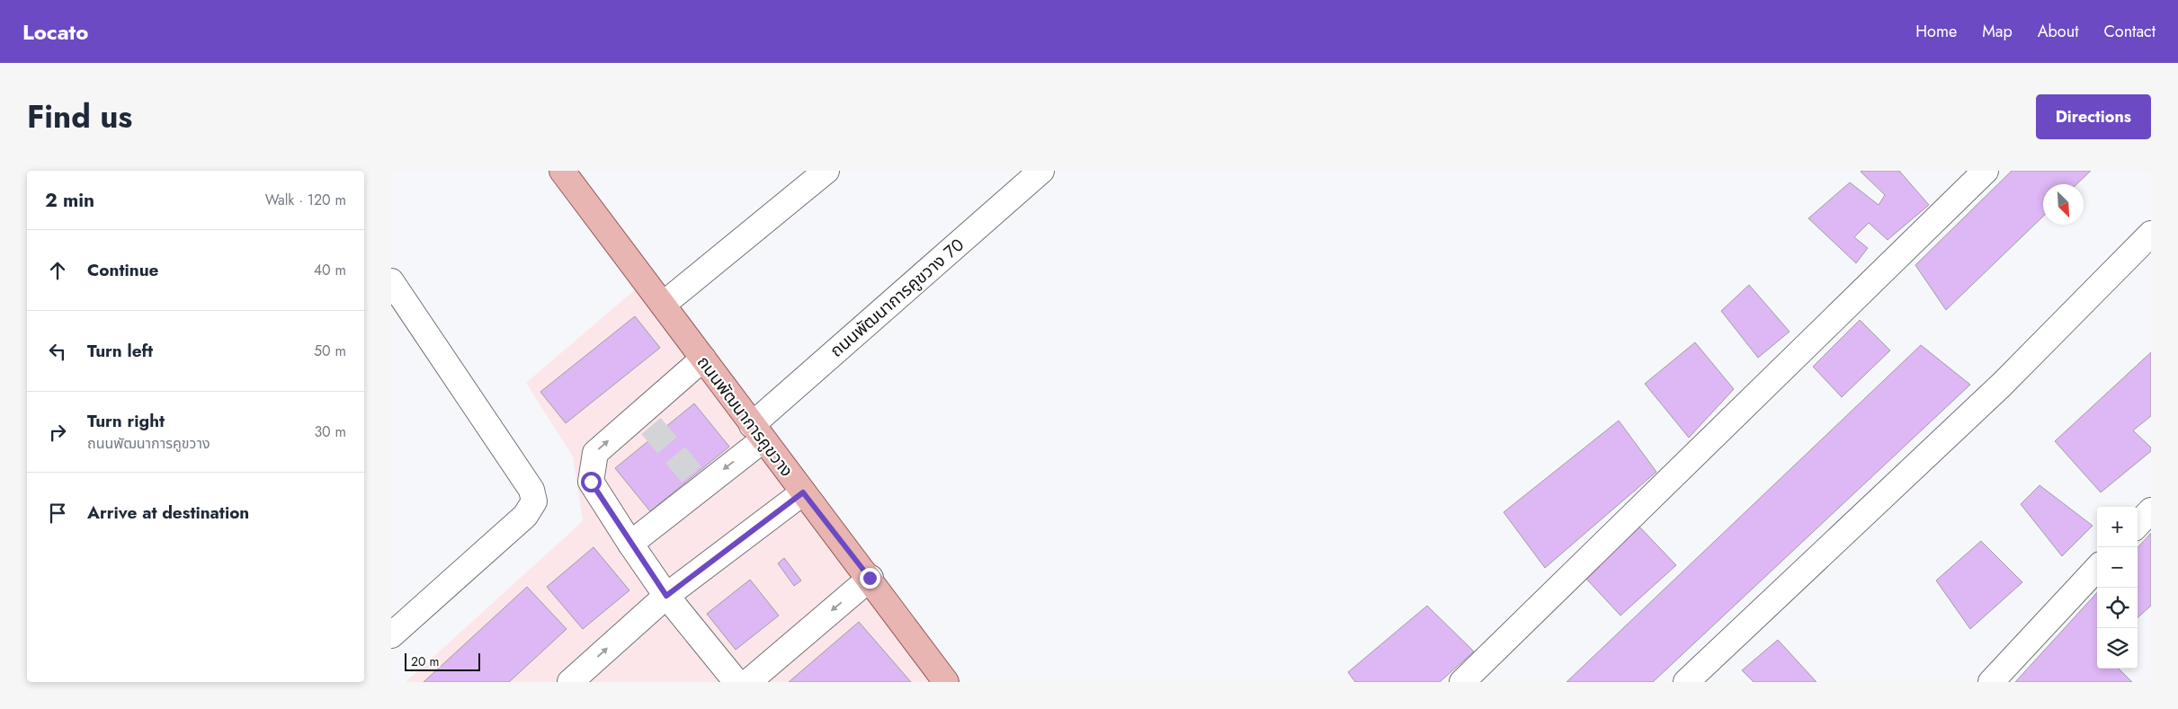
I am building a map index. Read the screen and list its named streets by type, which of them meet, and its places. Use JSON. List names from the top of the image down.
{
  "streets": {
    "main road": ["ถนนพัฒนาการคูขวาง"],
    "street": ["ถนนพัฒนาการคูขวาง 70"]
  },
  "crossings": [
    ["ถนนพัฒนาการคูขวาง 70", "ถนนพัฒนาการคูขวาง"]
  ],
  "scale_bar": "20 m",
  "north": "bottom right",
  "page": {
    "header": "Locato",
    "nav": [
      "Home",
      "Map",
      "About",
      "Contact"
    ],
    "title": "Find us",
    "buttons": "Directions",
    "heading": ["2 min", "Walk · 120 m"],
    "list": [
      ["Continue", "40 m"],
      ["Turn left", "50 m"],
      ["Turn right", "ถนนพัฒนาการคูขวาง", "30 m"],
      "Arrive at destination"
    ],
    "map_buttons": ["+", "−"],
    "scale": "20 m"
  }
}
